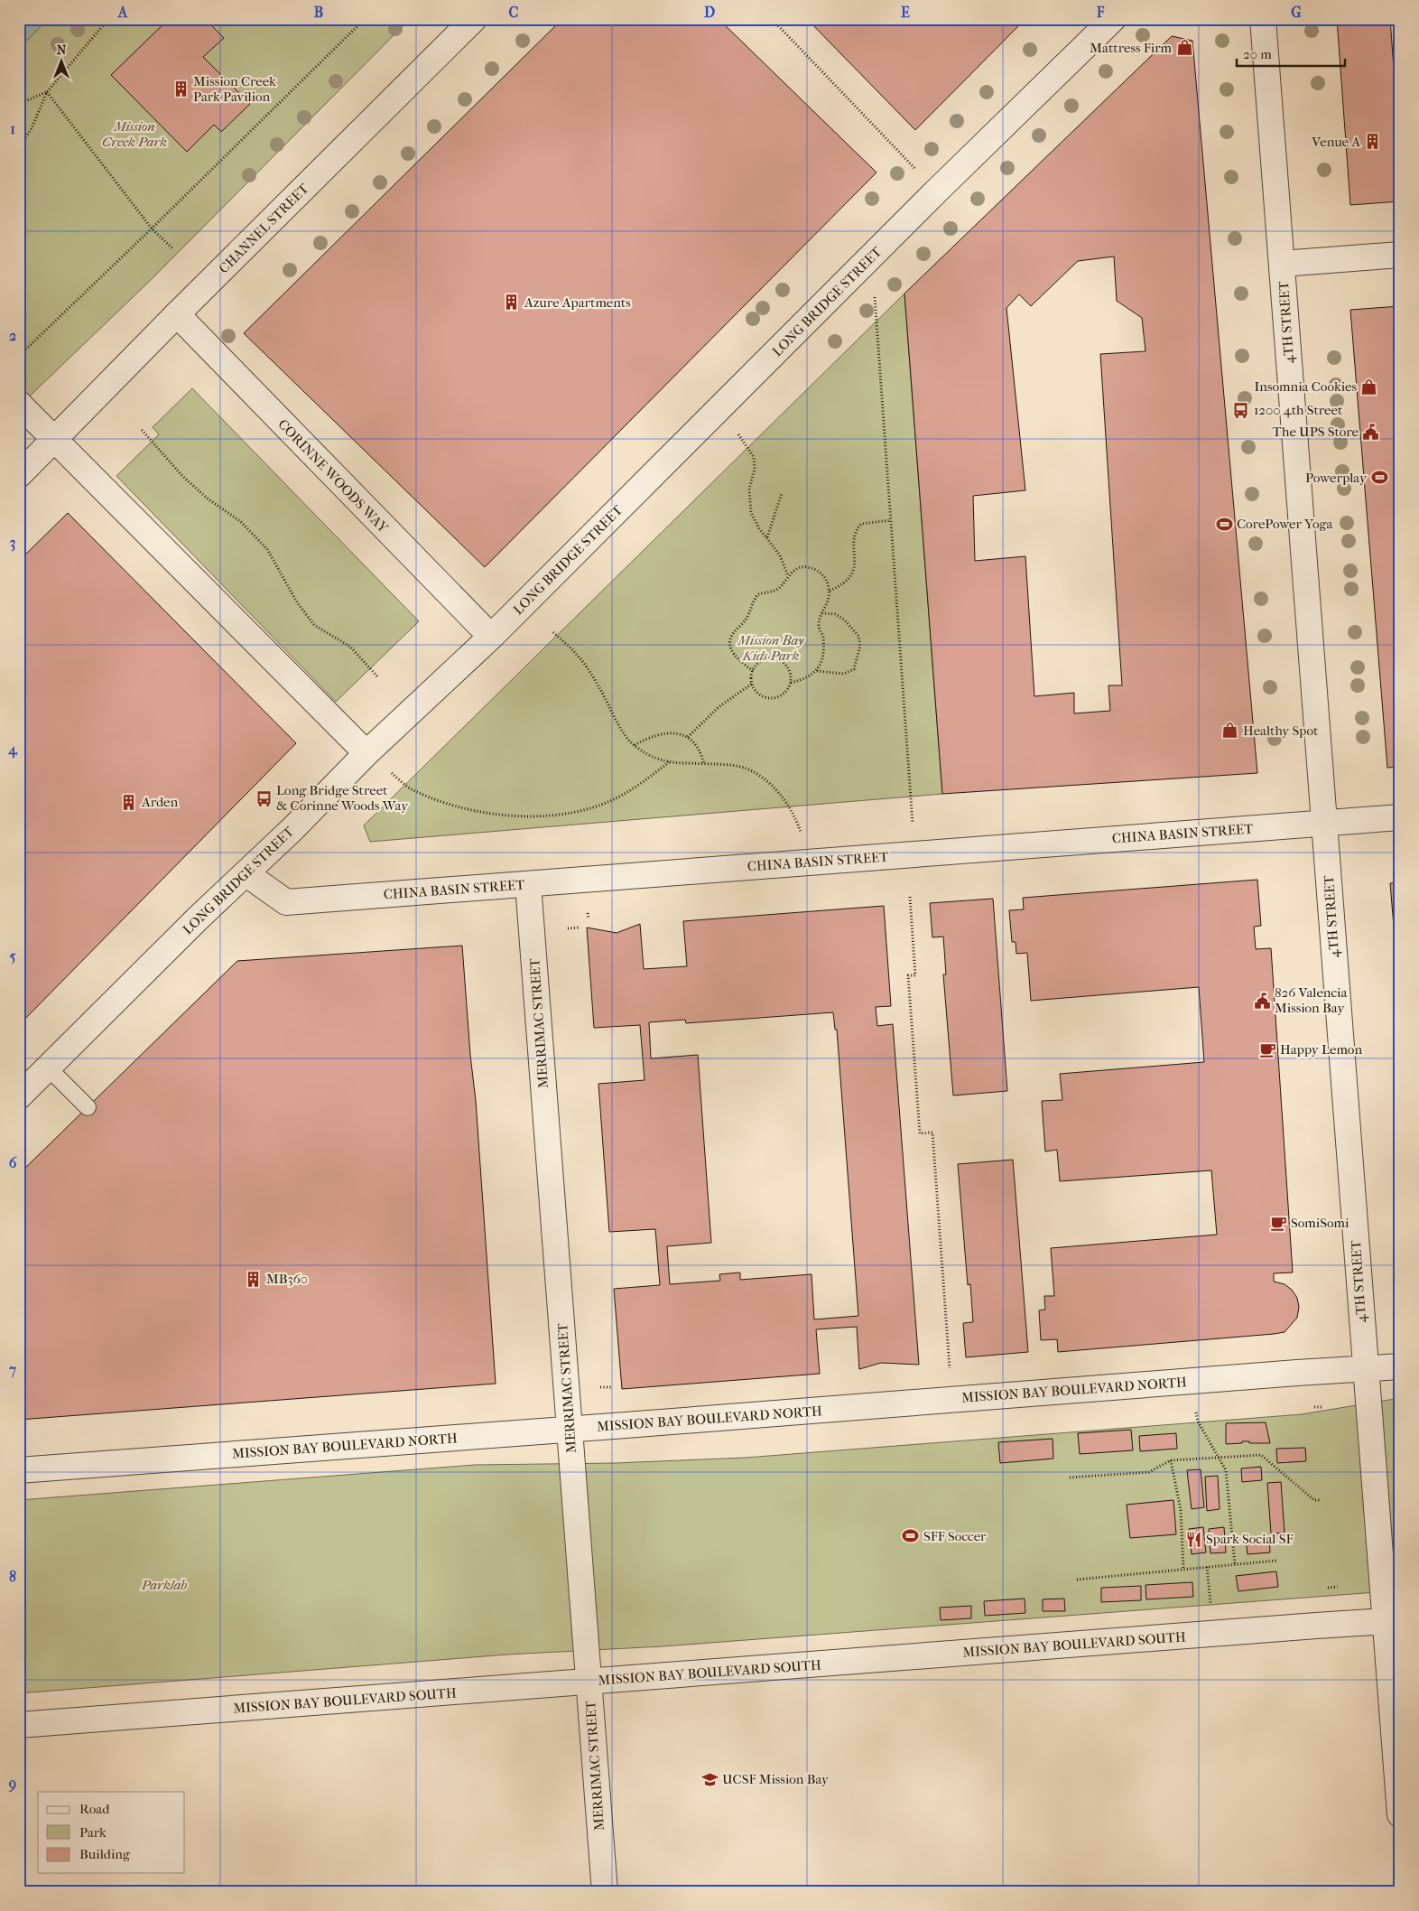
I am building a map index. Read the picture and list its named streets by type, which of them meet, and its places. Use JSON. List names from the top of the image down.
{
  "streets": {
    "street": [
      "CHANNEL STREET",
      "LONG BRIDGE STREET",
      "4TH STREET",
      "CORINNE WOODS WAY",
      "CHINA BASIN STREET",
      "MERRIMAC STREET",
      "MISSION BAY BOULEVARD NORTH",
      "MISSION BAY BOULEVARD SOUTH"
    ]
  },
  "crossings": [
    ["CHANNEL STREET", "CORINNE WOODS WAY"],
    ["LONG BRIDGE STREET", "CORINNE WOODS WAY"],
    ["LONG BRIDGE STREET", "CHINA BASIN STREET"],
    ["4TH STREET", "CHINA BASIN STREET"],
    ["4TH STREET", "MISSION BAY BOULEVARD NORTH"],
    ["4TH STREET", "MISSION BAY BOULEVARD SOUTH"],
    ["CHINA BASIN STREET", "MERRIMAC STREET"],
    ["MERRIMAC STREET", "MISSION BAY BOULEVARD NORTH"],
    ["MERRIMAC STREET", "MISSION BAY BOULEVARD SOUTH"]
  ],
  "parks": ["Mission Creek Park", "Mission Bay Kids Park", "Parklab"],
  "places": {
    "shop": ["Mattress Firm", "Insomnia Cookies", "Healthy Spot"],
    "building": [
      "Mission Creek Park Pavilion",
      "Venue A",
      "Azure Apartments",
      "Arden",
      "MB360"
    ],
    "bus stop": ["1200 4th Street", "Long Bridge Street & Corinne Woods Way"],
    "public building": ["The UPS Store", "826 Valencia Mission Bay"],
    "sports": ["Powerplay", "CorePower Yoga", "SFF Soccer"],
    "cafe": ["Happy Lemon", "SomiSomi"],
    "restaurant": ["Spark Social SF"],
    "school or university": ["UCSF Mission Bay"]
  },
  "legend": ["Road", "Park", "Building"],
  "scale_bar": "20 m",
  "north": "top",
  "grid": {
    "columns": [
      "A",
      "B",
      "C",
      "D",
      "E",
      "F",
      "G"
    ],
    "rows": [
      "1",
      "2",
      "3",
      "4",
      "5",
      "6",
      "7",
      "8",
      "9"
    ]
  }
}
